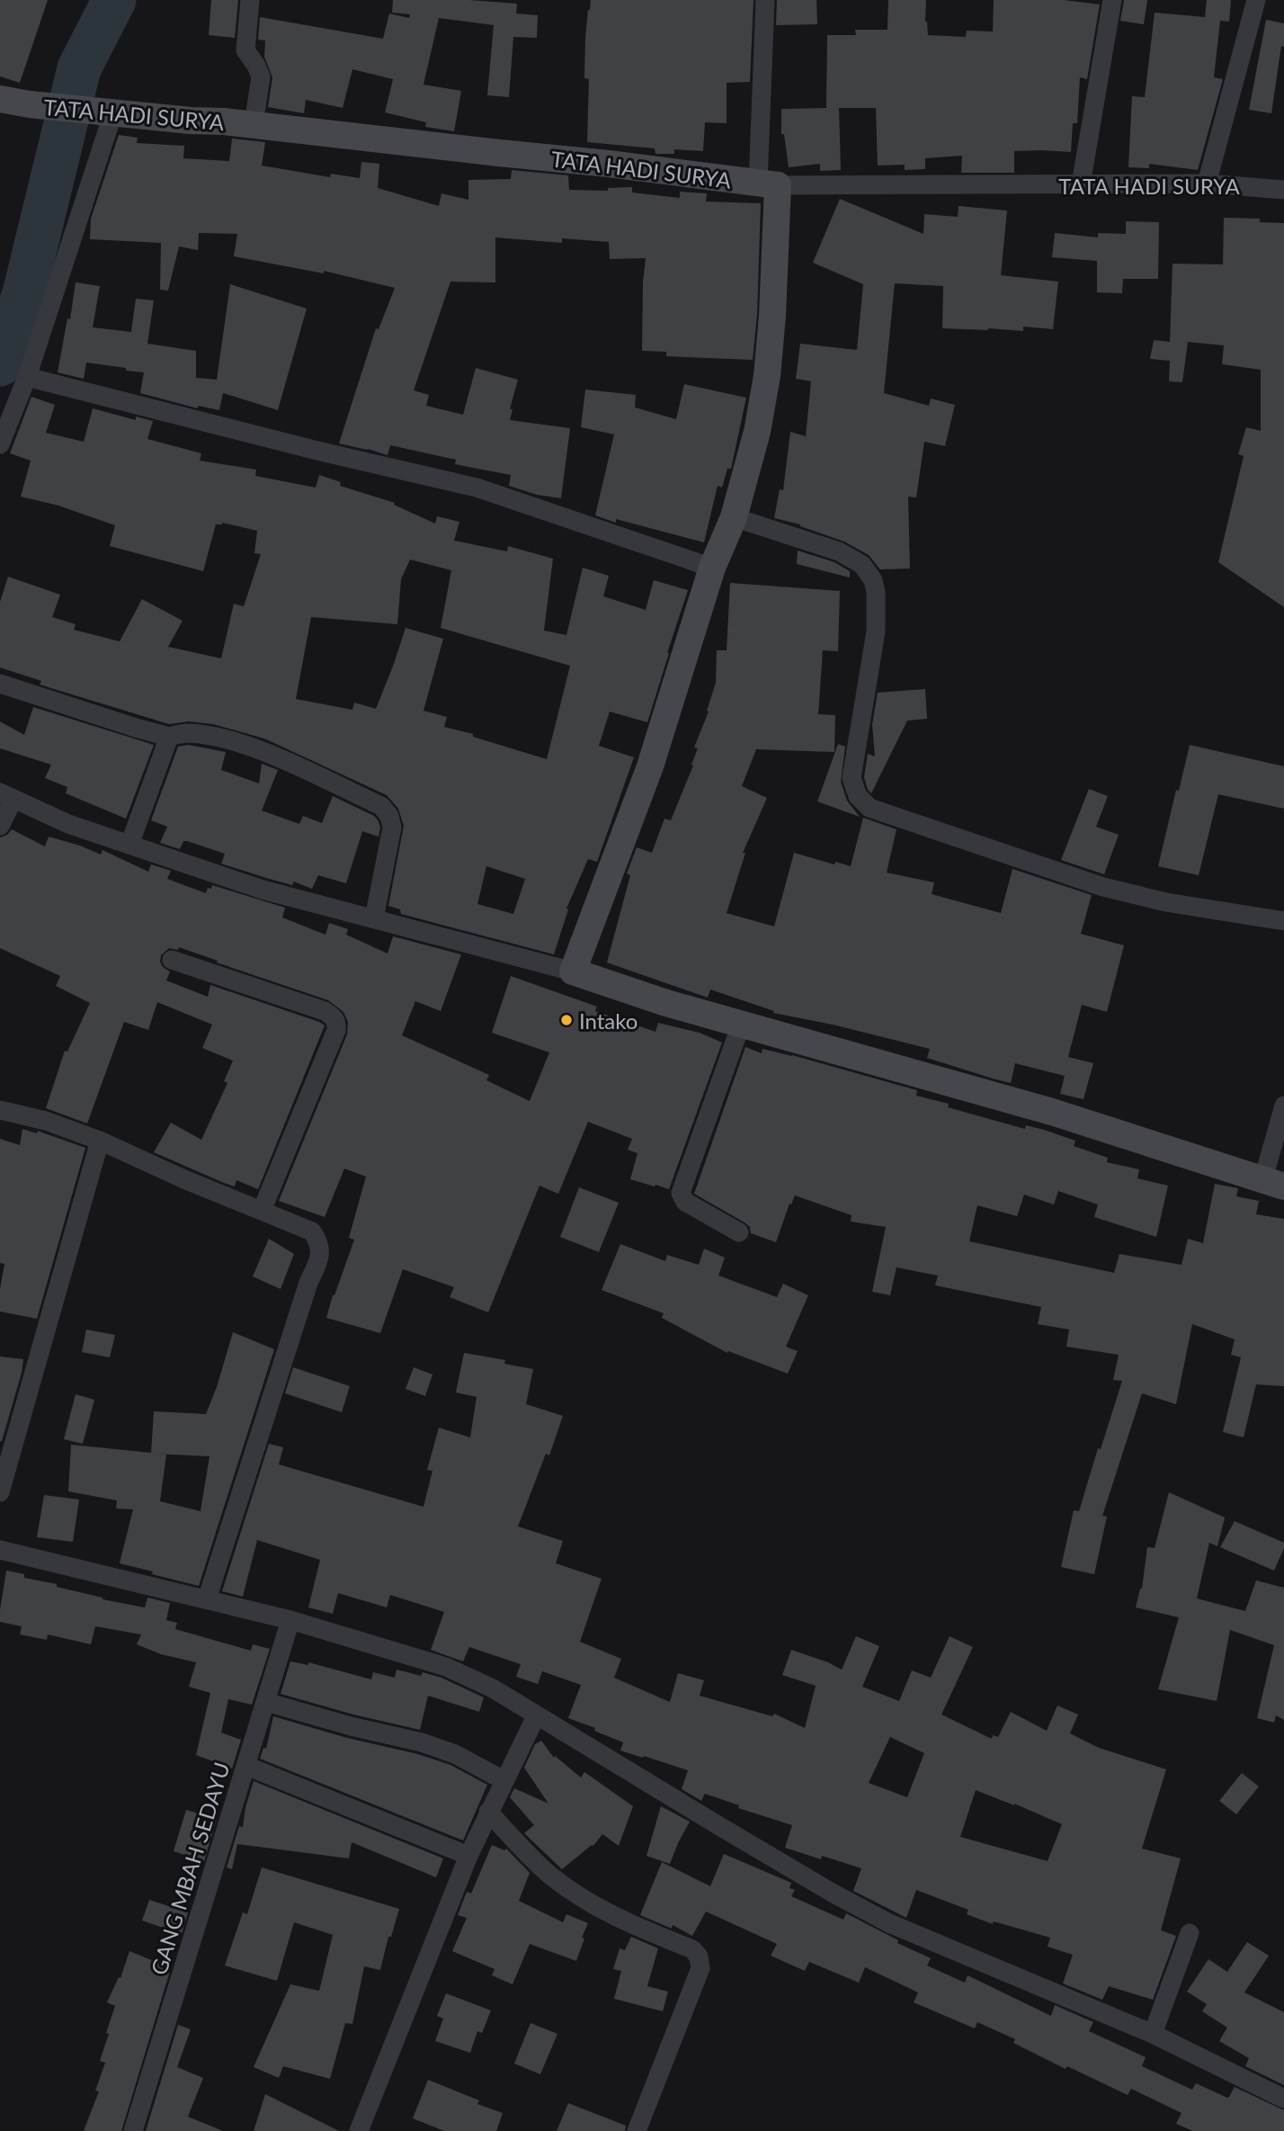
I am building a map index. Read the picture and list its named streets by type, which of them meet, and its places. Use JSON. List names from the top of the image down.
{
  "streets": {
    "street": ["TATA HADI SURYA", "GANG MBAH SEDAYU"]
  },
  "places": ["Intako"]
}
